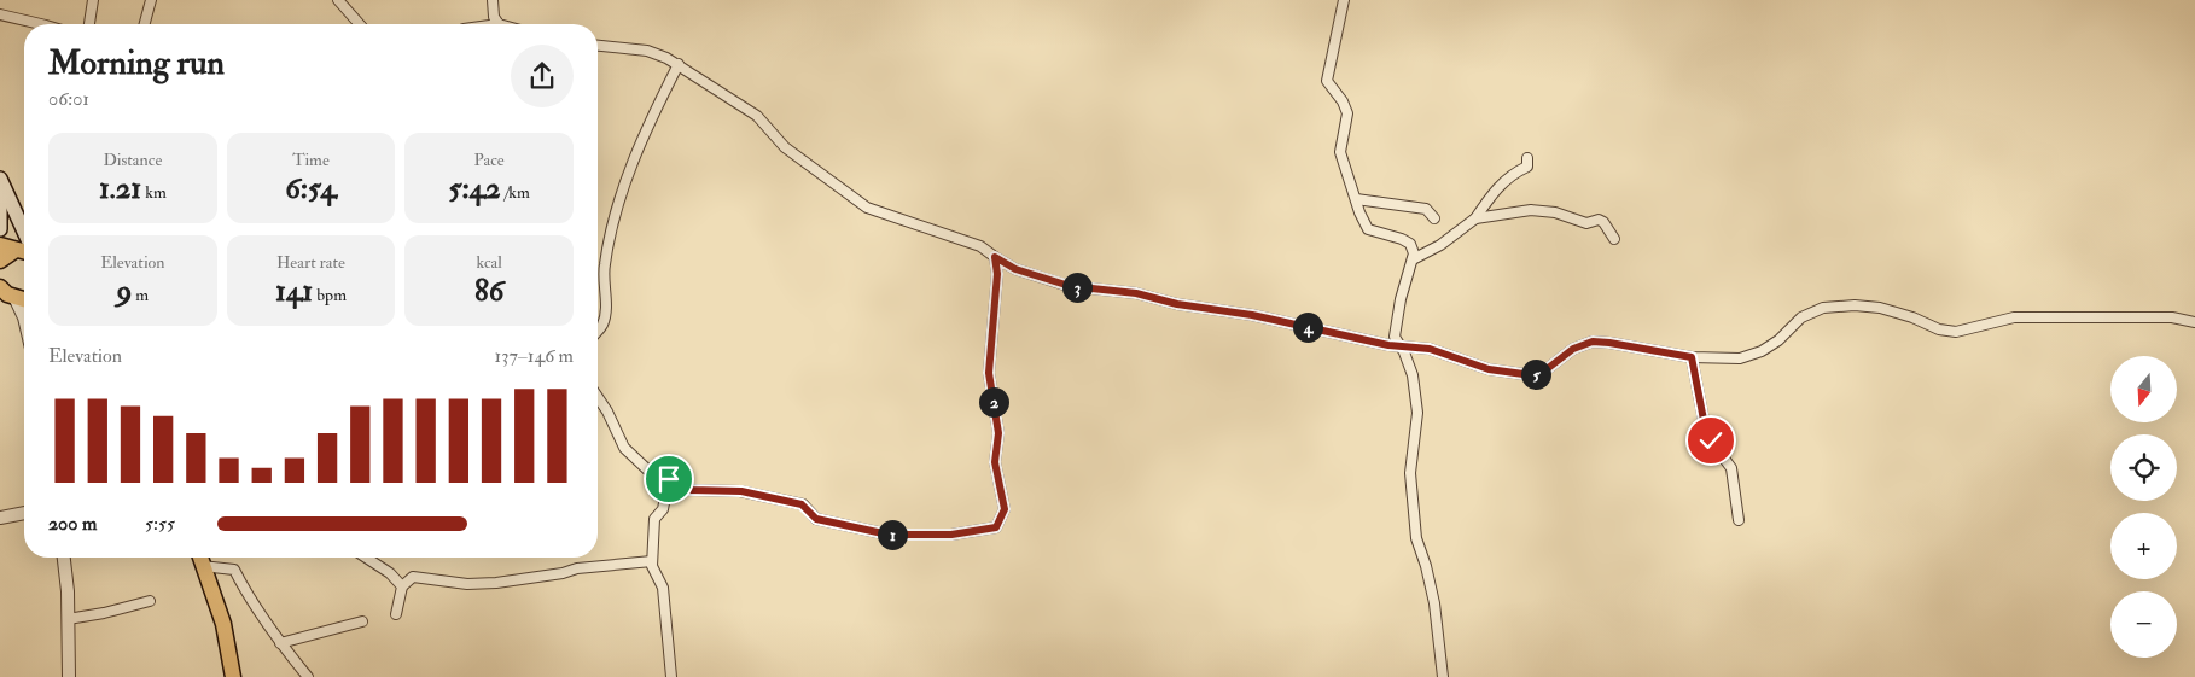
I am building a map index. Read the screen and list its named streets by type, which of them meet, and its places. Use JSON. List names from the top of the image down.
{
  "north": "bottom",
  "page": {
    "heading": ["Morning run", "06:01"],
    "stats": [
      ["Distance", "1.21 km"],
      ["Time", "6:54"],
      ["Pace", "5:42 /km"],
      ["Elevation", "9 m"],
      ["Heart rate", "141 bpm"],
      ["kcal", "86"]
    ],
    "pins": [
      "3",
      "4",
      "5",
      "2",
      "1"
    ],
    "chart": ["Elevation", "137–146 m"],
    "map_buttons": ["+", "−"],
    "list": [
      {
        "name": "200 m",
        "note": "5:55"
      }
    ]
  }
}
